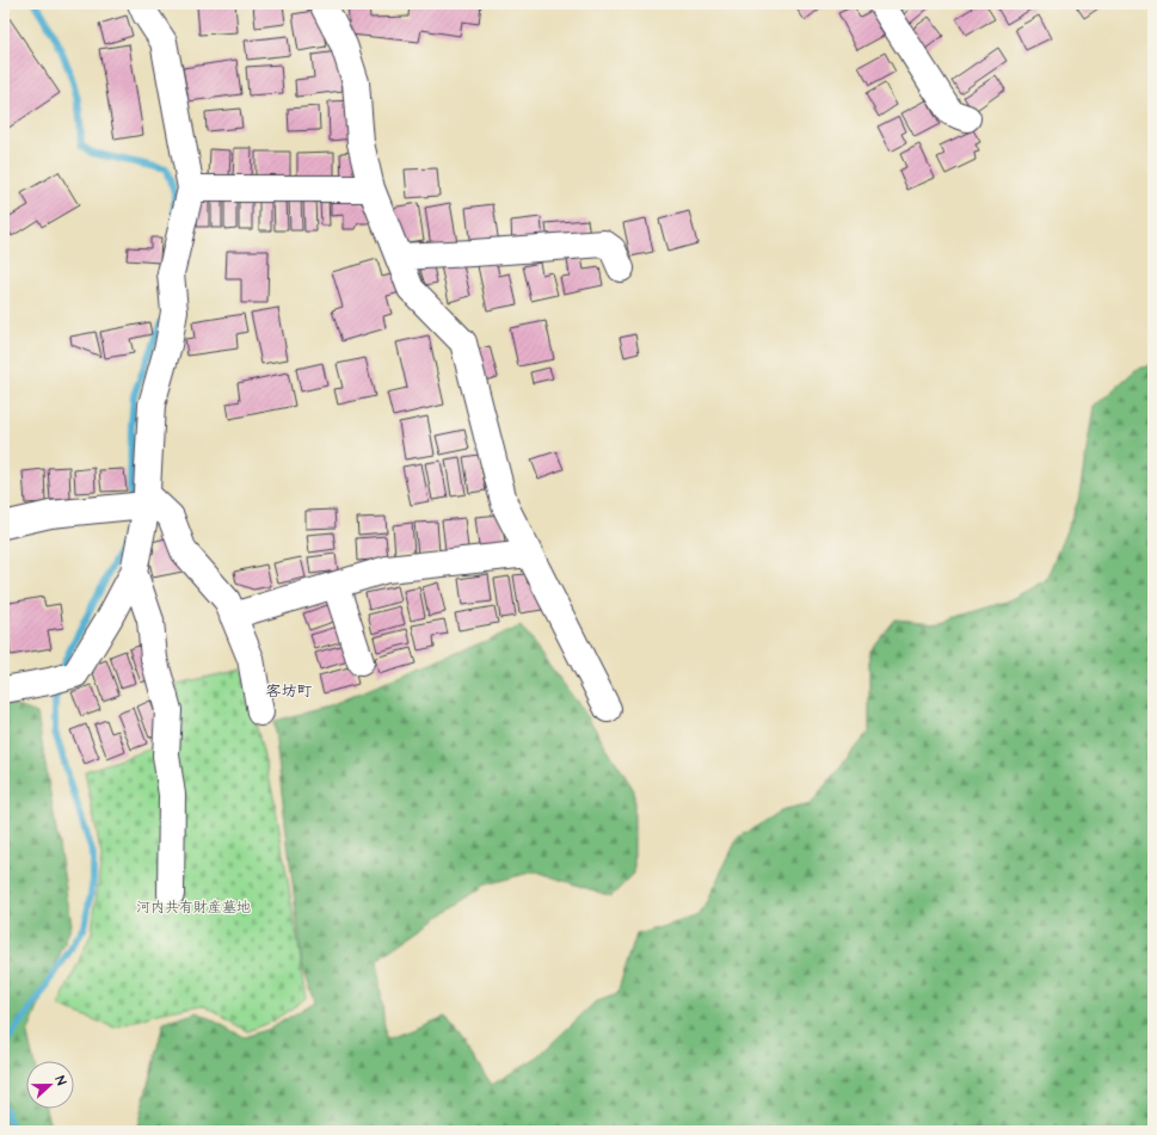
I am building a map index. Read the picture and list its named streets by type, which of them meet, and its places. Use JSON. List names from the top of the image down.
{
  "districts": ["客坊町"],
  "parks": ["河内共有財産墓地"],
  "north": "right"
}
